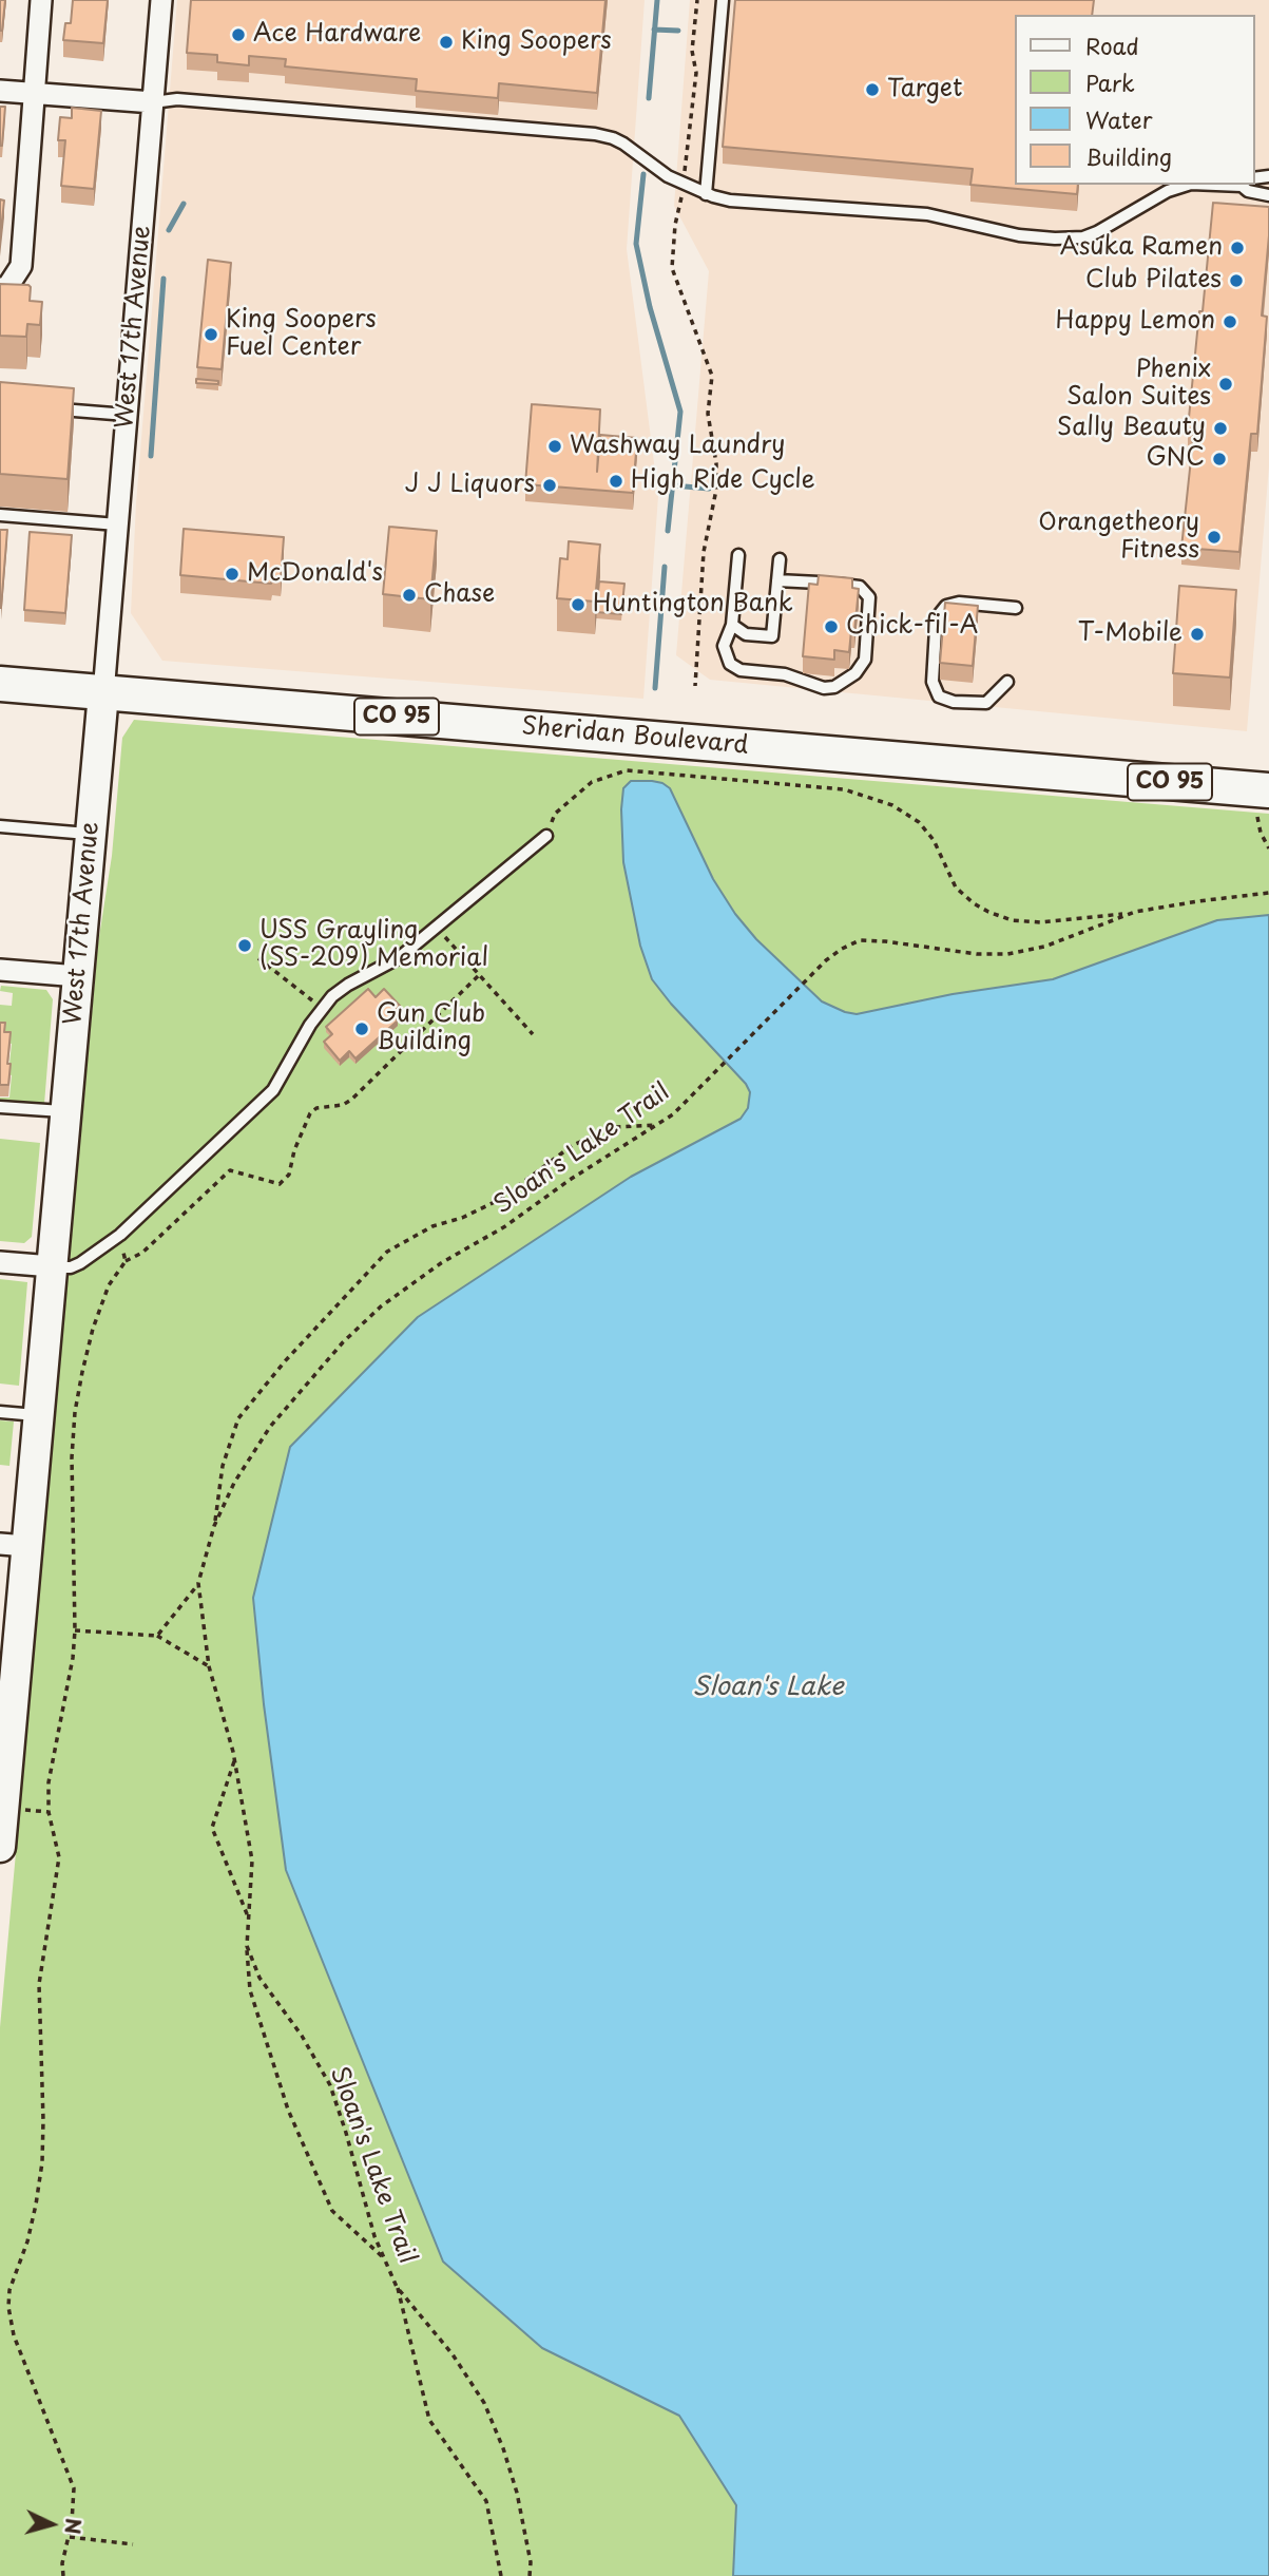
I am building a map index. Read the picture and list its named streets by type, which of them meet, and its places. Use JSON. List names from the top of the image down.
{
  "streets": {
    "main road": ["CO 95", "Sheridan Boulevard"],
    "street": ["West 17th Avenue"],
    "path": ["Sloan's Lake Trail"]
  },
  "crossings": [
    ["West 17th Avenue", "Sheridan Boulevard"]
  ],
  "water": ["Sloan's Lake"],
  "places": [
    "Ace Hardware",
    "King Soopers",
    "Target",
    "Asuka Ramen",
    "Club Pilates",
    "Happy Lemon",
    "King Soopers Fuel Center",
    "Phenix Salon Suites",
    "Sally Beauty",
    "Washway Laundry",
    "GNC",
    "High Ride Cycle",
    "J J Liquors",
    "Orangetheory Fitness",
    "McDonald's",
    "Chase",
    "Huntington Bank",
    "Chick-fil-A",
    "T-Mobile",
    "USS Grayling (SS-209) Memorial",
    "Gun Club Building"
  ],
  "legend": [
    "Road",
    "Park",
    "Water",
    "Building"
  ],
  "north": "right"
}
